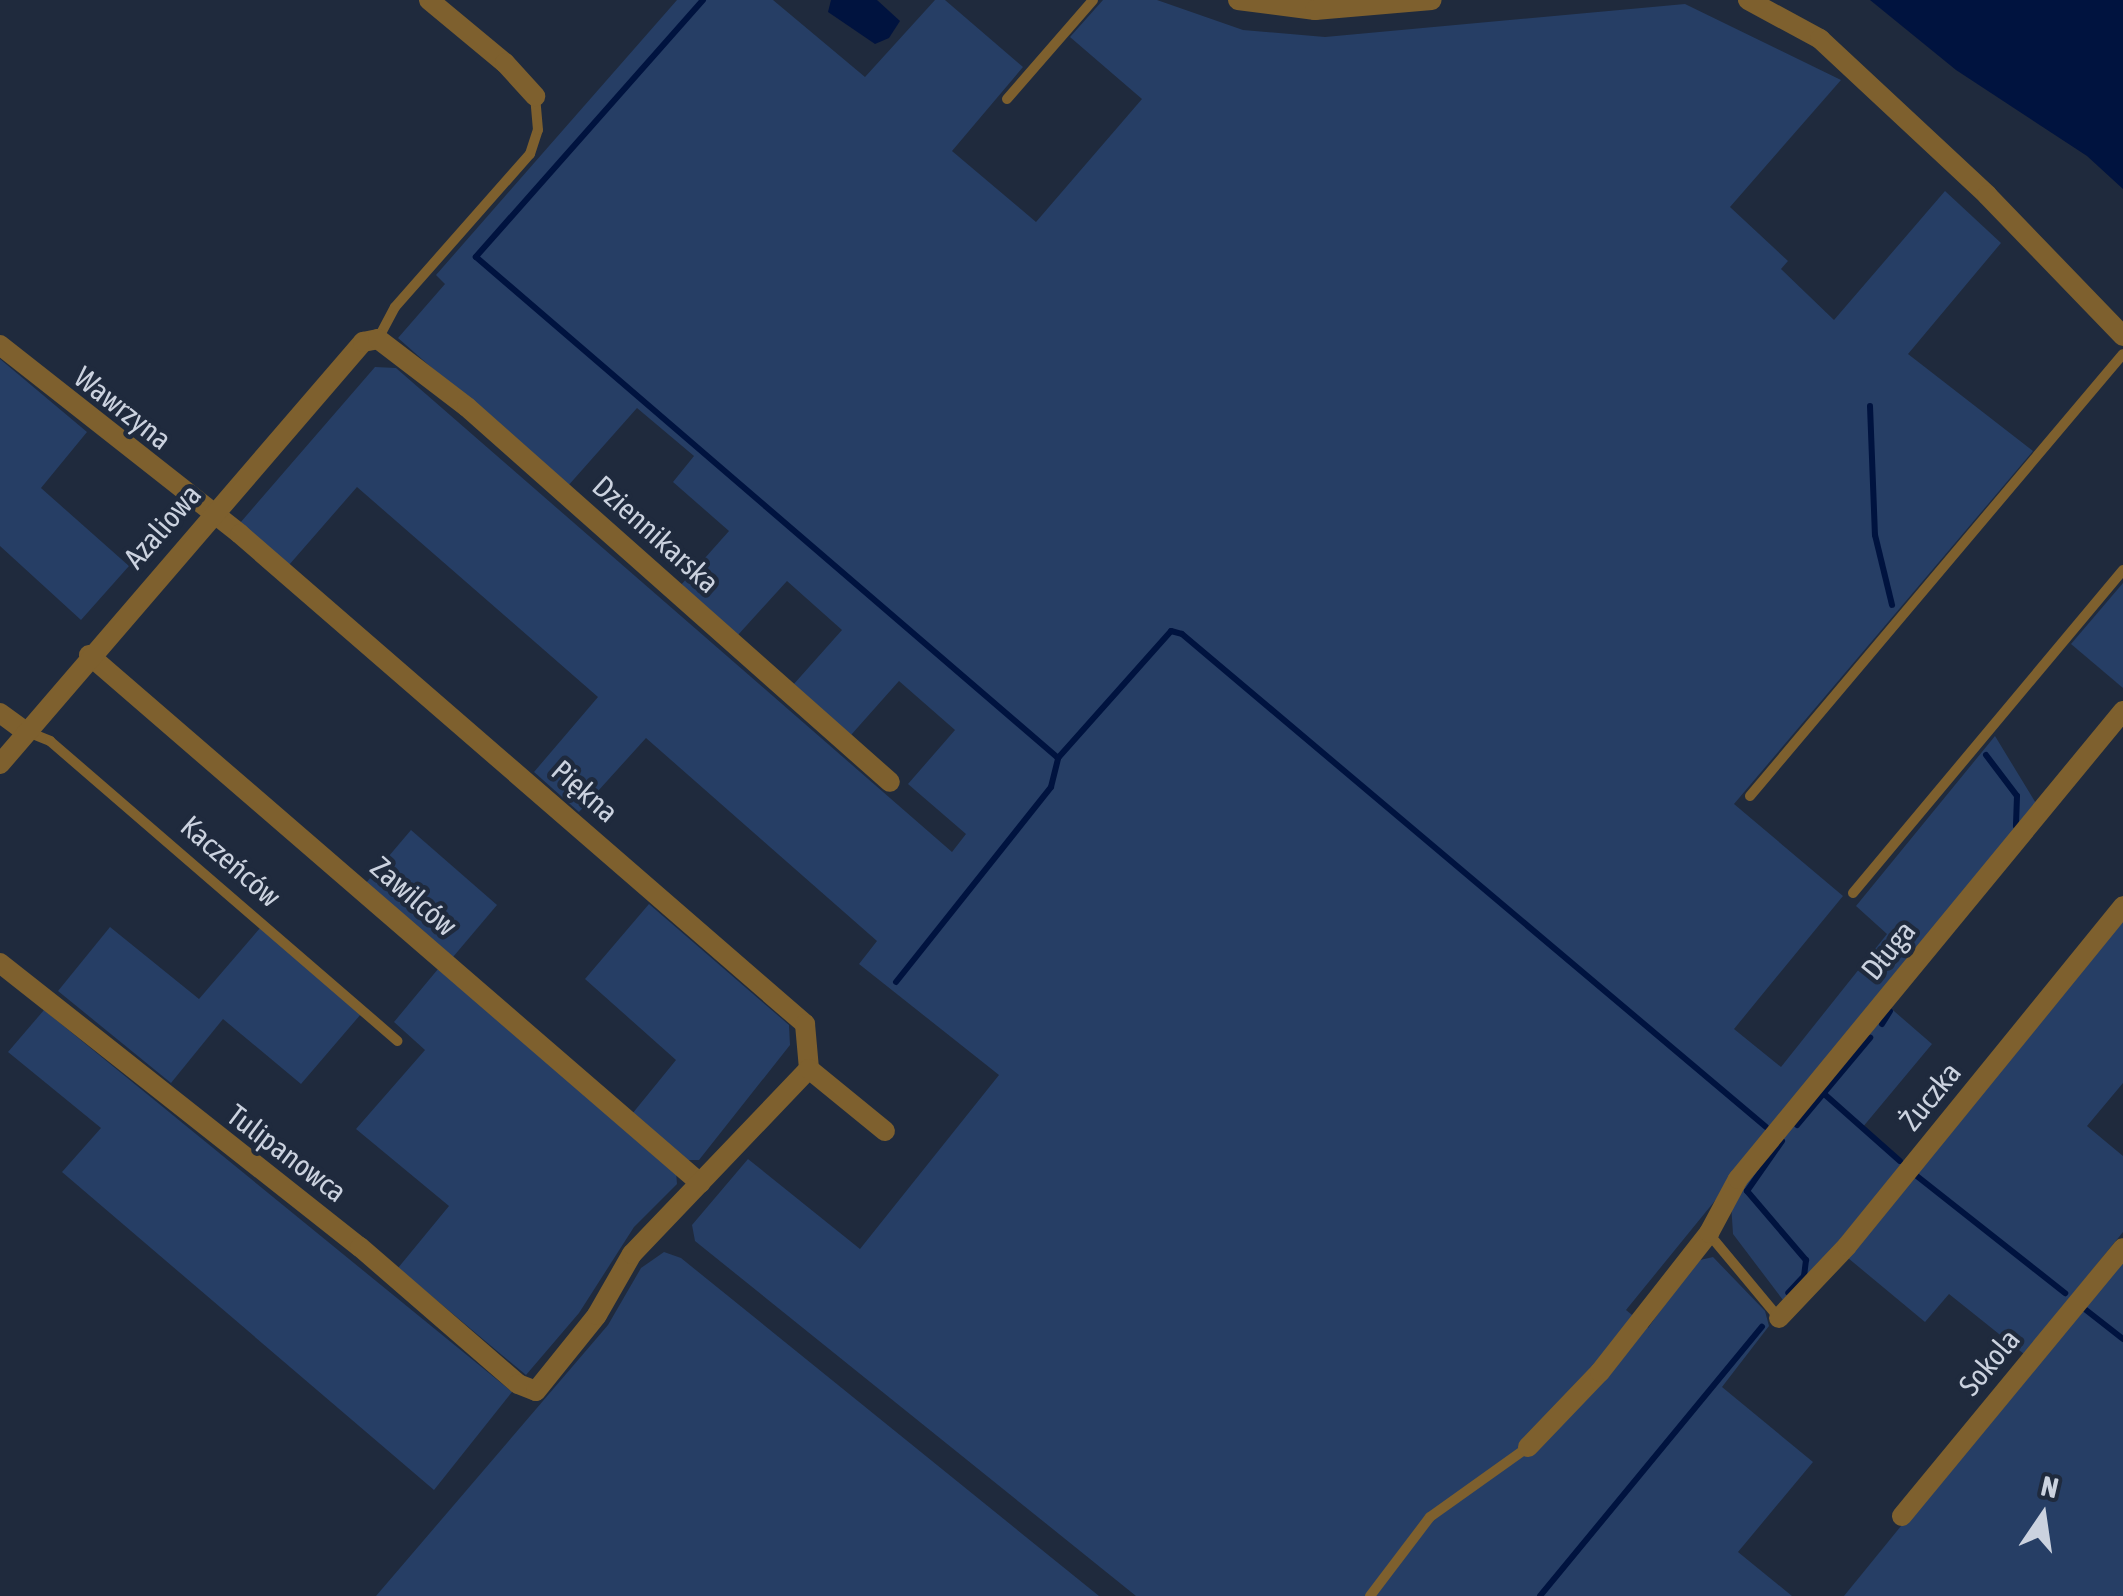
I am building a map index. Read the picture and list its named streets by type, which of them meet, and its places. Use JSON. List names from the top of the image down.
{
  "streets": {
    "street": [
      "Wawrzyna",
      "Azaliowa",
      "Dziennikarska",
      "Piękna",
      "Zawilców",
      "Długa",
      "Żuczka",
      "Tulipanowca",
      "Sokola"
    ],
    "lane": ["Kaczeńców"]
  },
  "crossings": [
    ["Wawrzyna", "Azaliowa"],
    ["Wawrzyna", "Piękna"],
    ["Azaliowa", "Dziennikarska"],
    ["Azaliowa", "Piękna"],
    ["Azaliowa", "Kaczeńców"],
    ["Azaliowa", "Zawilców"],
    ["Zawilców", "Tulipanowca"]
  ],
  "north": "top"
}
